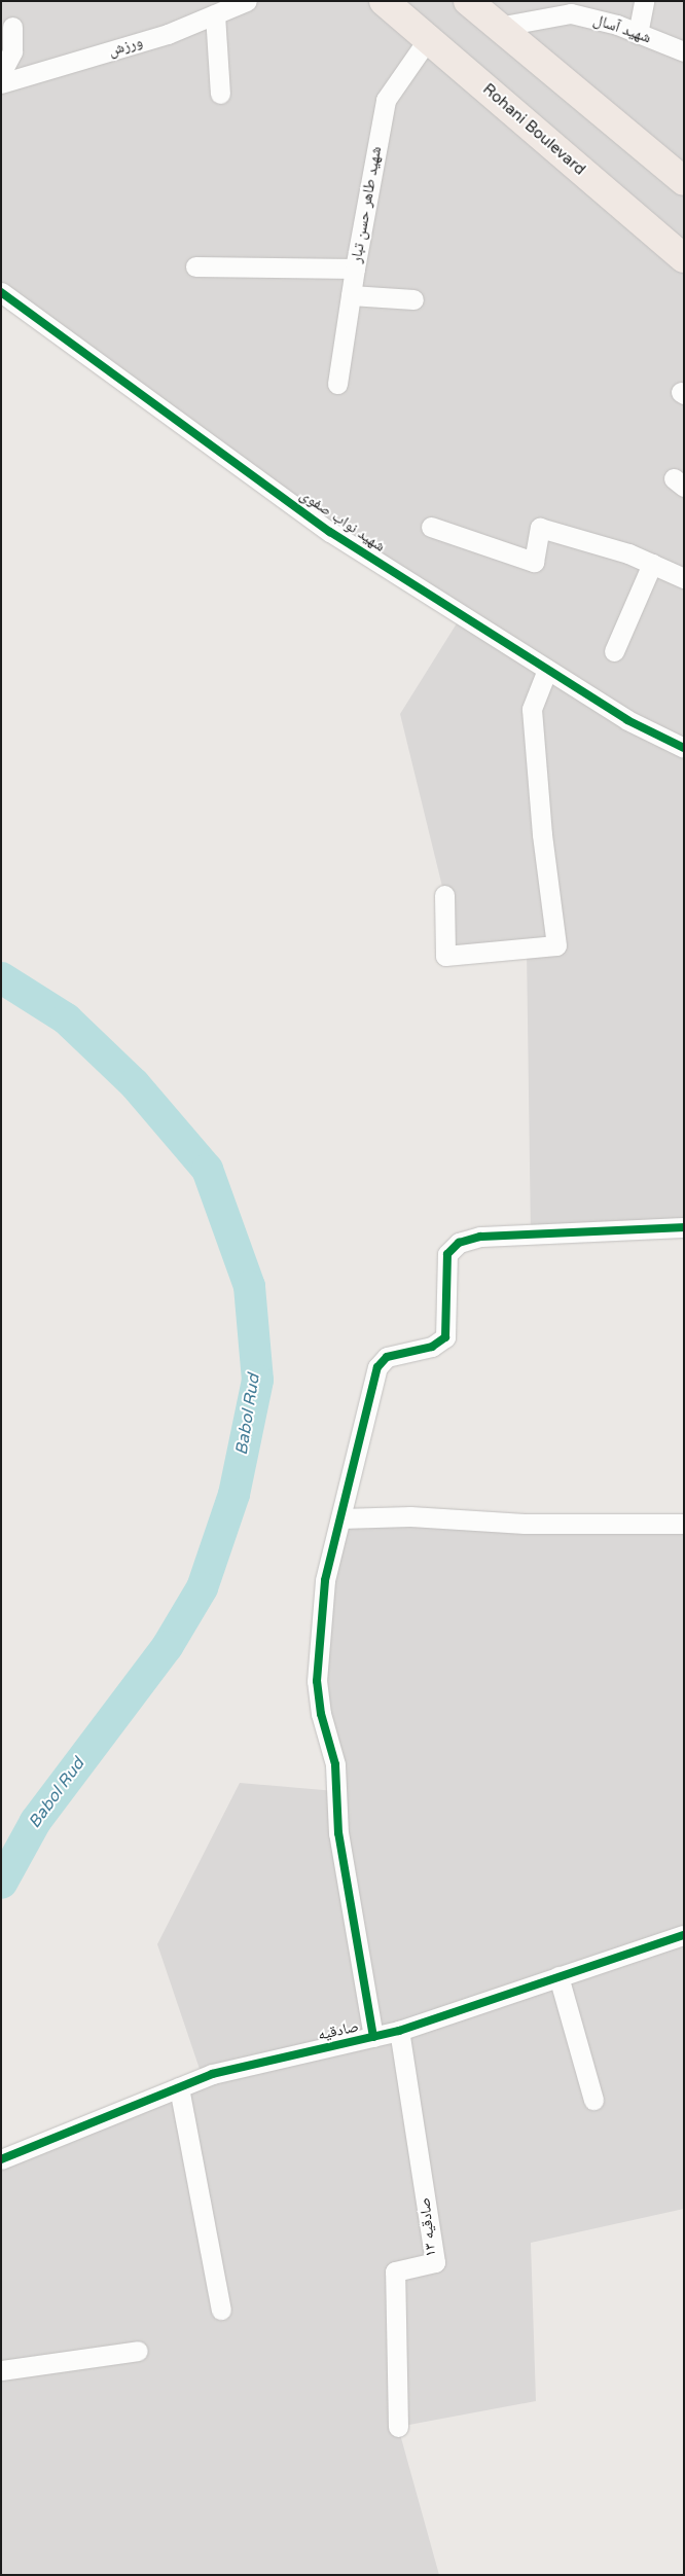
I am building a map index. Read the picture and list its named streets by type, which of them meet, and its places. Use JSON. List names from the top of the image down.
{
  "streets": {
    "main road": ["Rohani Boulevard"],
    "street": [
      "شهید آسال",
      "ورزش",
      "شهید طاهر حسن تبار",
      "شهید نواب صفوی",
      "صادقیه",
      "صادقیه ۱۳"
    ]
  },
  "crossings": [
    ["Rohani Boulevard", "شهید طاهر حسن تبار"],
    ["صادقیه", "صادقیه ۱۳"]
  ],
  "water": ["Babol Rud"]
}
